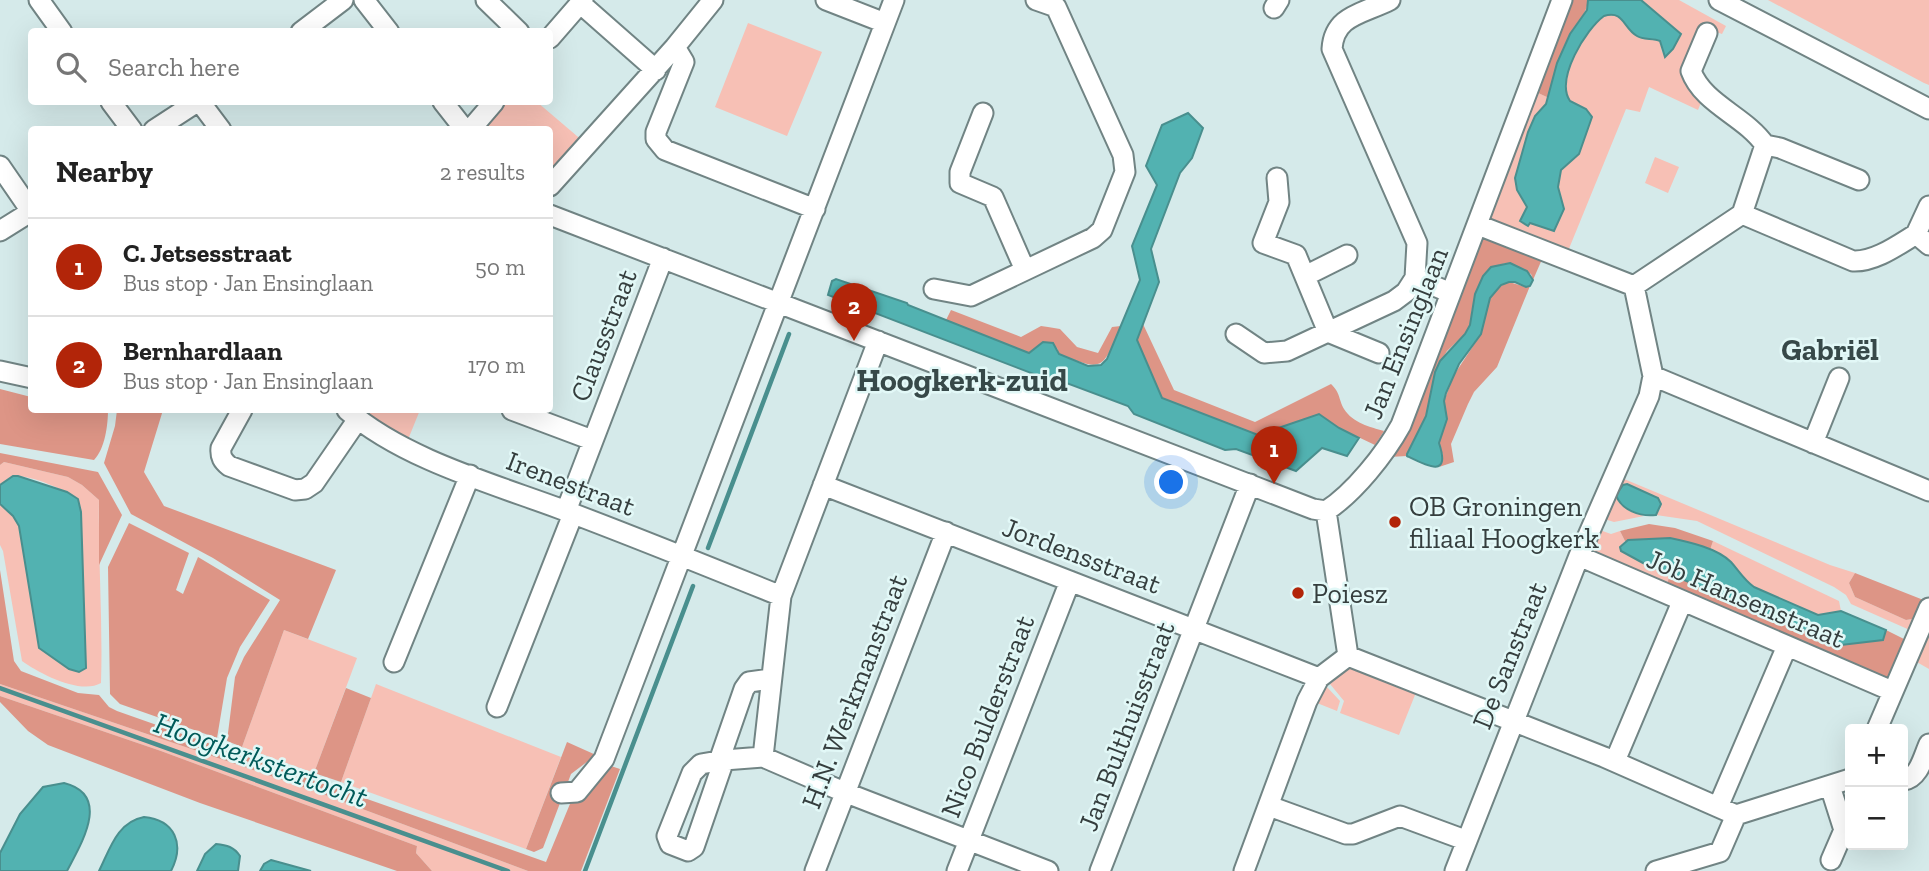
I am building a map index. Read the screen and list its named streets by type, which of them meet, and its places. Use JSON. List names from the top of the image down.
{
  "streets": {
    "street": [
      "Jan Ensinglaan",
      "Clausstraat",
      "Irenestraat",
      "Jordensstraat",
      "Job Hansenstraat",
      "De Sanstraat",
      "H.N. Werkmanstraat",
      "Nico Bulderstraat",
      "Jan Bulthuisstraat"
    ]
  },
  "crossings": [
    ["Clausstraat", "Irenestraat"],
    ["Jordensstraat", "H.N. Werkmanstraat"],
    ["Jordensstraat", "Nico Bulderstraat"],
    ["Jordensstraat", "Jan Bulthuisstraat"],
    ["Job Hansenstraat", "De Sanstraat"]
  ],
  "districts": ["Gabriël", "Hoogkerk-zuid"],
  "water": ["Hoogkerkstertocht"],
  "places": ["OB Groningen filiaal Hoogkerk", "Poiesz"],
  "page": {
    "search": "Search here",
    "heading": ["Nearby", "2 results"],
    "list": [
      {
        "mark": "1",
        "name": "C. Jetsesstraat",
        "note": "Bus stop · Jan Ensinglaan",
        "value": "50 m"
      },
      {
        "mark": "2",
        "name": "Bernhardlaan",
        "note": "Bus stop · Jan Ensinglaan",
        "value": "170 m"
      }
    ],
    "pins": ["2", "1"],
    "map_buttons": ["+", "−"]
  }
}
